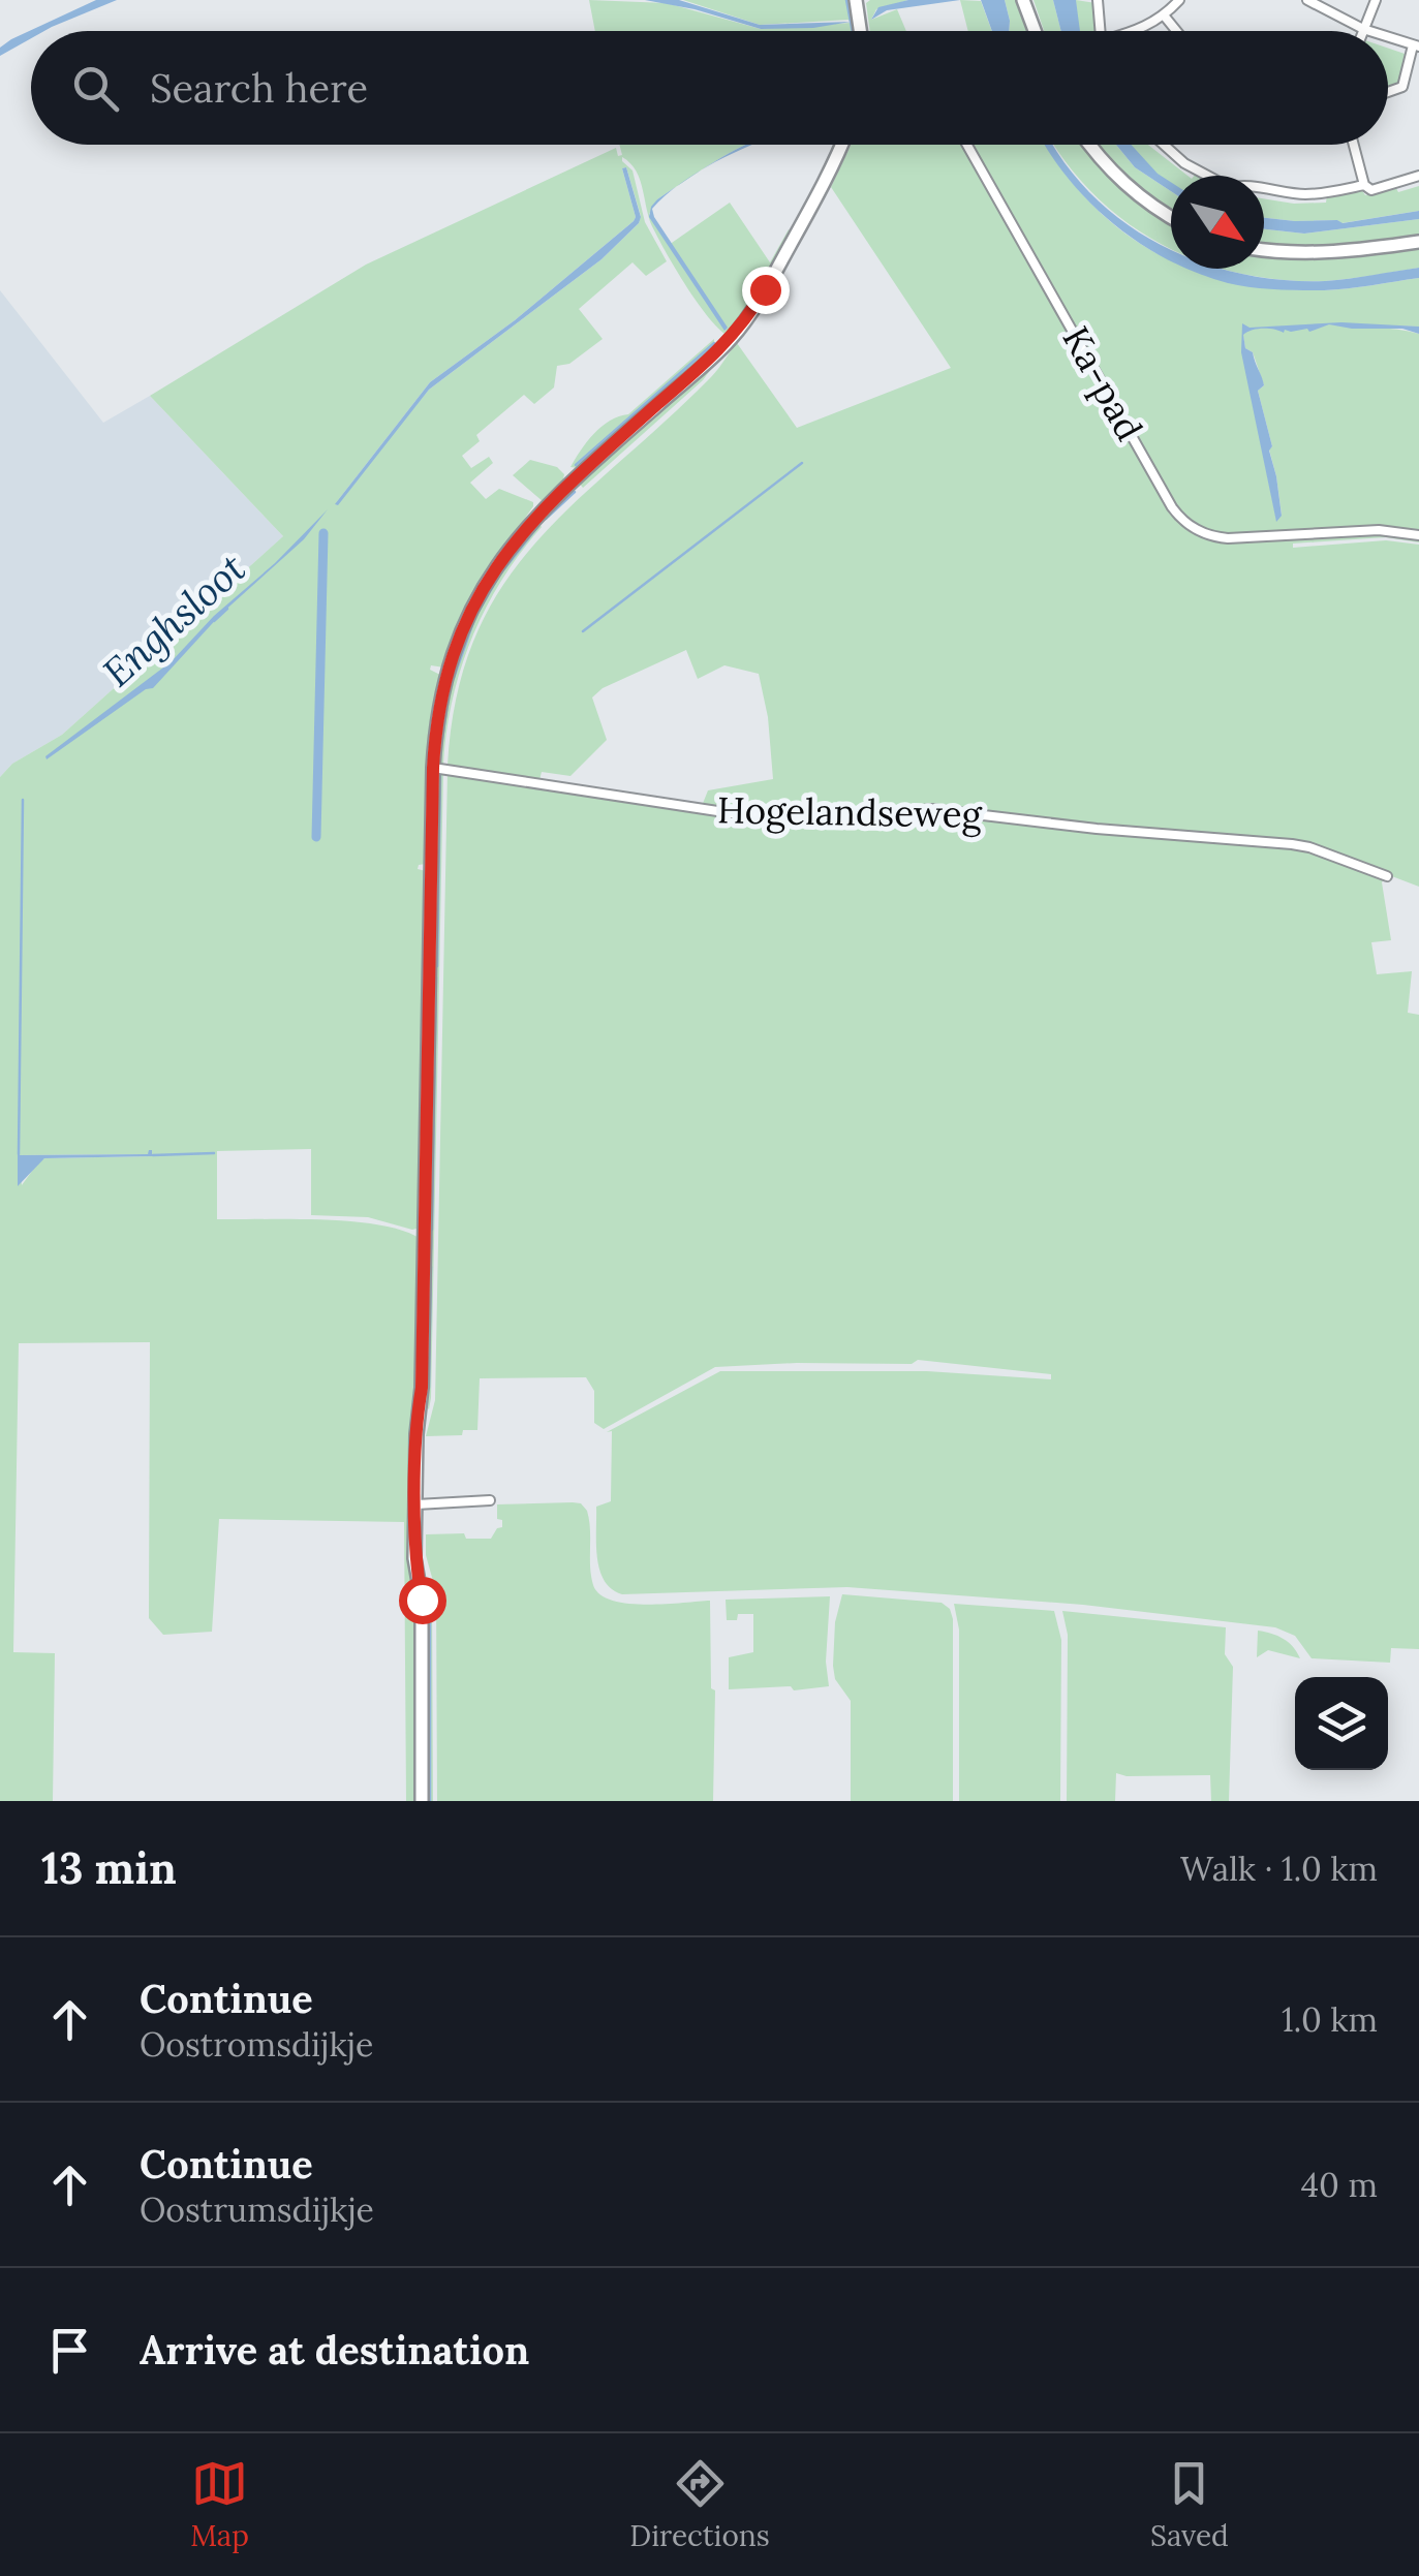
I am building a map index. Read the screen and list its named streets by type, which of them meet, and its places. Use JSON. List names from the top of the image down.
{
  "streets": {
    "street": ["Ka-pad", "Hogelandseweg"]
  },
  "water": ["Enghsloot"],
  "north": "bottom right",
  "page": {
    "search": "Search here",
    "heading": ["13 min", "Walk · 1.0 km"],
    "list": [
      ["Continue", "Oostromsdijkje", "1.0 km"],
      ["Continue", "Oostrumsdijkje", "40 m"],
      "Arrive at destination"
    ],
    "nav": ["Map", "Directions", "Saved"]
  }
}
